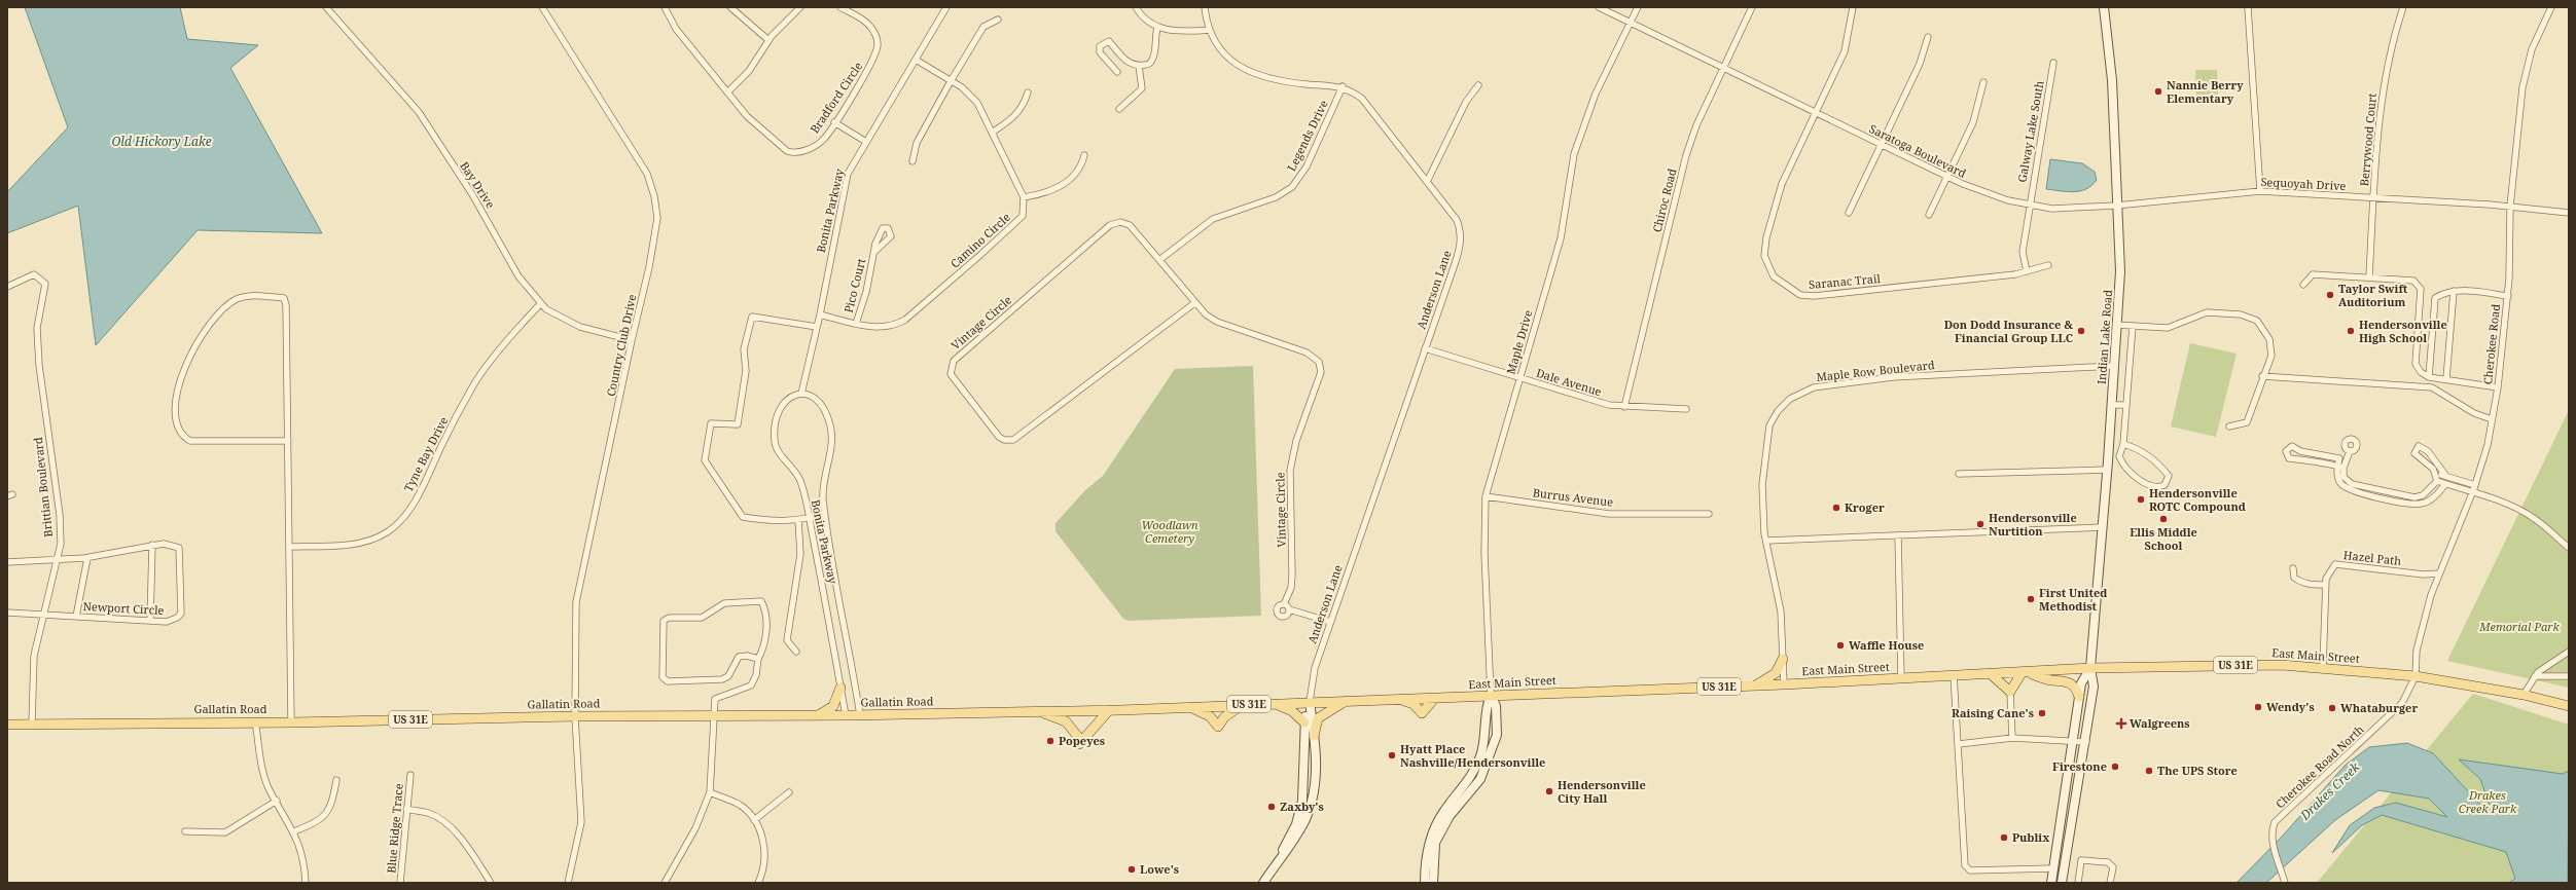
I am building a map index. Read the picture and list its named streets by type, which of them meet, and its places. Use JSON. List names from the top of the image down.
{
  "streets": {
    "main road": ["East Main Street", "US 31E", "Gallatin Road"],
    "street": [
      "Bradford Circle",
      "Galway Lake South",
      "Legends Drive",
      "Berrywood Court",
      "Saratoga Boulevard",
      "Sequoyah Drive",
      "Bay Drive",
      "Chiroc Road",
      "Bonita Parkway",
      "Camino Circle",
      "Saranac Trail",
      "Pico Court",
      "Anderson Lane",
      "Vintage Circle",
      "Indian Lake Road",
      "Maple Drive",
      "Cherokee Road",
      "Country Club Drive",
      "Maple Row Boulevard",
      "Dale Avenue",
      "Tyne Bay Drive",
      "Brittian Boulevard",
      "Burrus Avenue",
      "Hazel Path",
      "Newport Circle",
      "Cherokee Road North",
      "Blue Ridge Trace"
    ]
  },
  "crossings": [
    ["Galway Lake South", "Saratoga Boulevard"],
    ["Galway Lake South", "Saranac Trail"],
    ["Legends Drive", "Anderson Lane"],
    ["Legends Drive", "Vintage Circle"],
    ["Berrywood Court", "Sequoyah Drive"],
    ["Saratoga Boulevard", "Sequoyah Drive"],
    ["Saratoga Boulevard", "Chiroc Road"],
    ["Saratoga Boulevard", "Saranac Trail"],
    ["Saratoga Boulevard", "Indian Lake Road"],
    ["Saratoga Boulevard", "Maple Drive"],
    ["Sequoyah Drive", "Indian Lake Road"],
    ["Sequoyah Drive", "Cherokee Road"],
    ["Bay Drive", "Country Club Drive"],
    ["Bay Drive", "Tyne Bay Drive"],
    ["Chiroc Road", "Dale Avenue"],
    ["Bonita Parkway", "Camino Circle"],
    ["Bonita Parkway", "Gallatin Road"],
    ["Camino Circle", "Pico Court"],
    ["Anderson Lane", "Dale Avenue"],
    ["Anderson Lane", "East Main Street"],
    ["Indian Lake Road", "Maple Row Boulevard"],
    ["Indian Lake Road", "East Main Street"],
    ["Maple Drive", "Dale Avenue"],
    ["Maple Drive", "Burrus Avenue"],
    ["Maple Drive", "East Main Street"],
    ["Cherokee Road", "Hazel Path"],
    ["Cherokee Road", "East Main Street"],
    ["Cherokee Road", "Cherokee Road North"],
    ["Country Club Drive", "Gallatin Road"],
    ["Maple Row Boulevard", "East Main Street"],
    ["Brittian Boulevard", "Newport Circle"],
    ["Brittian Boulevard", "Gallatin Road"],
    ["Hazel Path", "East Main Street"],
    ["East Main Street", "Gallatin Road"],
    ["East Main Street", "Cherokee Road North"]
  ],
  "water": ["Old Hickory Lake", "Drakes Creek"],
  "parks": ["Woodlawn Cemetery", "Memorial Park", "Drakes Creek Park"],
  "places": {
    "other": [
      "Nannie Berry Elementary",
      "Taylor Swift Auditorium",
      "Don Dodd Insurance & Financial Group LLC",
      "Hendersonville High School",
      "Hendersonville ROTC Compound",
      "Kroger",
      "Ellis Middle School",
      "Hendersonville Nurtition",
      "First United Methodist",
      "Waffle House",
      "Wendy's",
      "Whataburger",
      "Raising Cane's",
      "Popeyes",
      "Hyatt Place Nashville/Hendersonville",
      "Firestone",
      "The UPS Store",
      "Hendersonville City Hall",
      "Zaxby's",
      "Publix",
      "Lowe's"
    ],
    "health": ["Walgreens"]
  }
}
